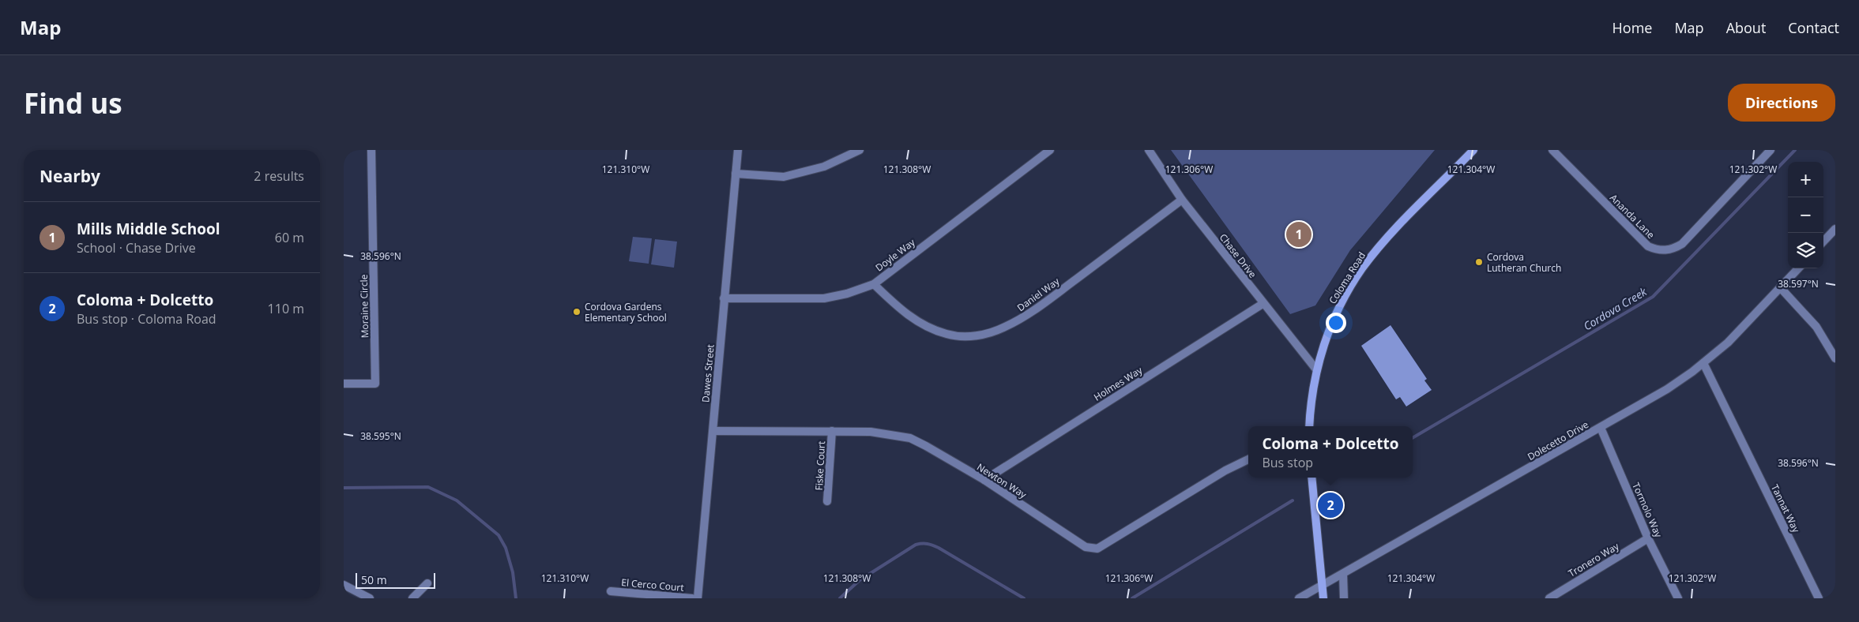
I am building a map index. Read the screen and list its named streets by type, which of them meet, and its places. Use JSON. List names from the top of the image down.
{
  "streets": {
    "main road": ["Coloma Road"],
    "street": [
      "Ananda Lane",
      "Doyle Way",
      "Chase Drive",
      "Daniel Way",
      "Moraine Circle",
      "Dawes Street",
      "Holmes Way",
      "Dolecetto Drive",
      "Fiske Court",
      "Newton Way",
      "Tannat Way",
      "Tormolo Way",
      "Tronero Way",
      "El Cerco Court"
    ]
  },
  "crossings": [
    ["Doyle Way", "Daniel Way"],
    ["Doyle Way", "Dawes Street"],
    ["Chase Drive", "Coloma Road"],
    ["Chase Drive", "Daniel Way"],
    ["Chase Drive", "Holmes Way"],
    ["Dawes Street", "Newton Way"],
    ["Holmes Way", "Newton Way"],
    ["Dolecetto Drive", "Tannat Way"],
    ["Dolecetto Drive", "Tormolo Way"],
    ["Fiske Court", "Newton Way"],
    ["Tormolo Way", "Tronero Way"]
  ],
  "water": ["Cordova Creek"],
  "places": ["Cordova Lutheran Church", "Cordova Gardens Elementary School"],
  "scale_bar": "50 m",
  "page": {
    "header": "Map",
    "nav": [
      "Home",
      "Map",
      "About",
      "Contact"
    ],
    "buttons": "Directions",
    "title": "Find us",
    "heading": ["Nearby", "2 results"],
    "map_buttons": ["+", "−"],
    "list": [
      {
        "mark": "1",
        "name": "Mills Middle School",
        "note": "School · Chase Drive",
        "value": "60 m"
      },
      {
        "mark": "2",
        "name": "Coloma + Dolcetto",
        "note": "Bus stop · Coloma Road",
        "value": "110 m"
      }
    ],
    "pins": ["1", "2"],
    "popup": ["Coloma + Dolcetto", "Bus stop"],
    "scale": "50 m"
  },
  "coordinates": [
    "121.310°W",
    "121.308°W",
    "121.306°W",
    "121.304°W",
    "121.302°W",
    "38.596°N",
    "38.597°N",
    "38.595°N"
  ]
}
